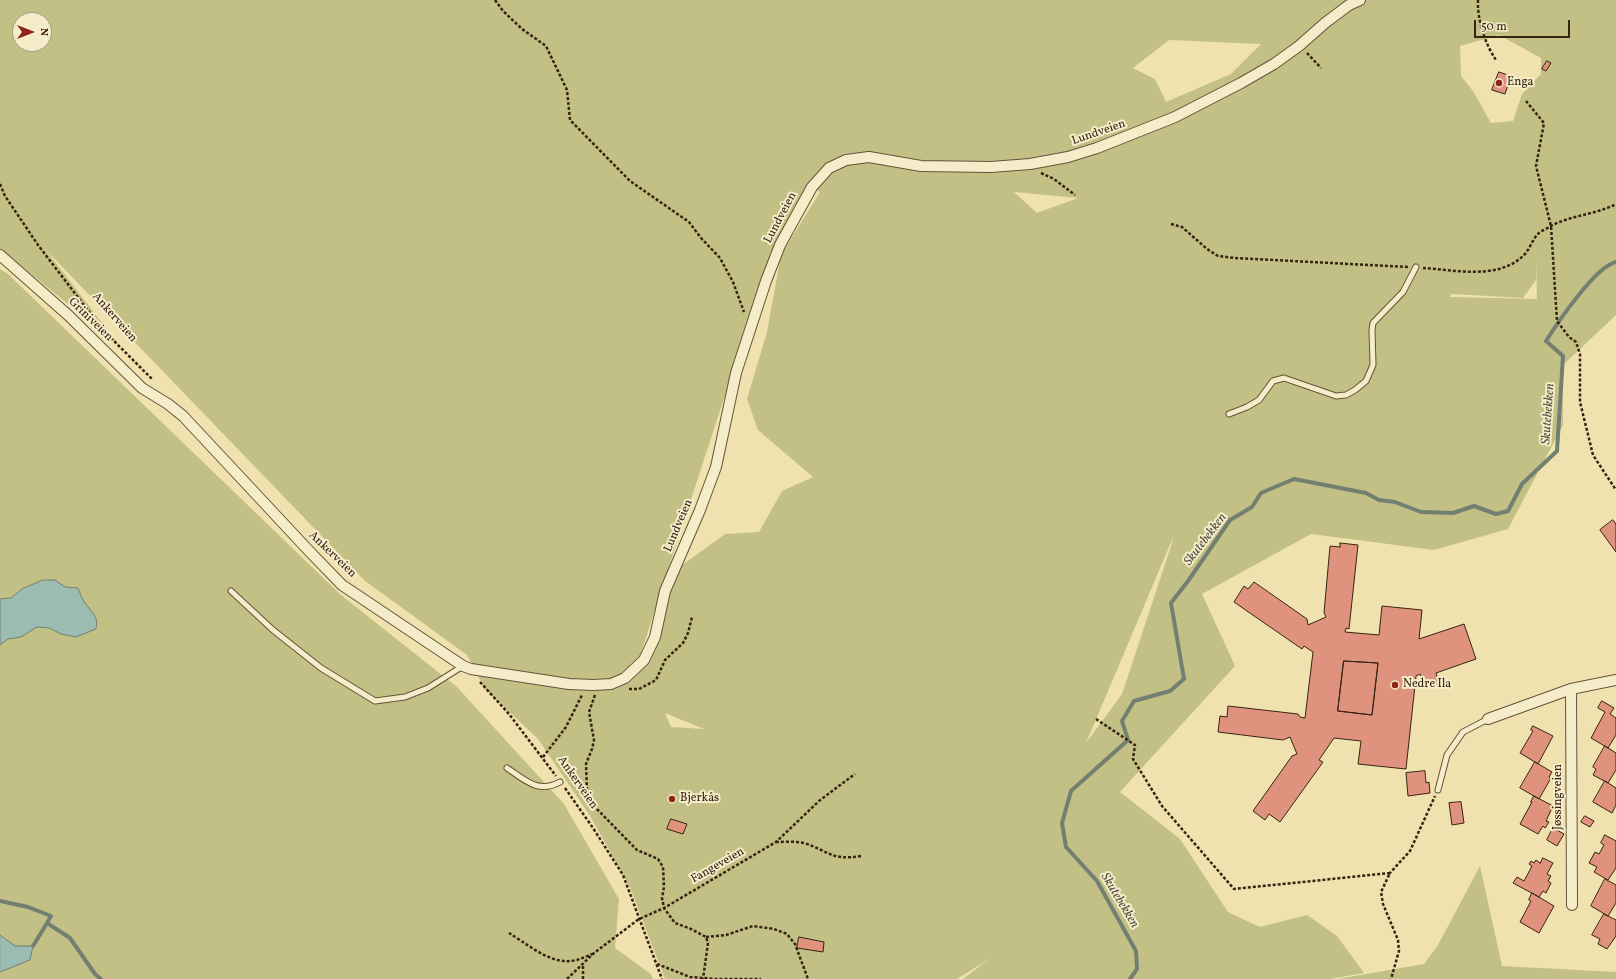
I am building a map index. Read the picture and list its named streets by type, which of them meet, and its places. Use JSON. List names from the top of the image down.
{
  "streets": {
    "street": [
      "Lundveien",
      "Ankerveien",
      "Griniveien",
      "Jøssingveien"
    ],
    "path": ["Fangeveien"]
  },
  "crossings": [
    ["Lundveien", "Ankerveien"],
    ["Ankerveien", "Griniveien"],
    ["Ankerveien", "Fangeveien"]
  ],
  "water": ["Skutebekken"],
  "places": ["Enga", "Nedre Ila", "Bjerkås"],
  "scale_bar": "50 m",
  "north": "right"
}
